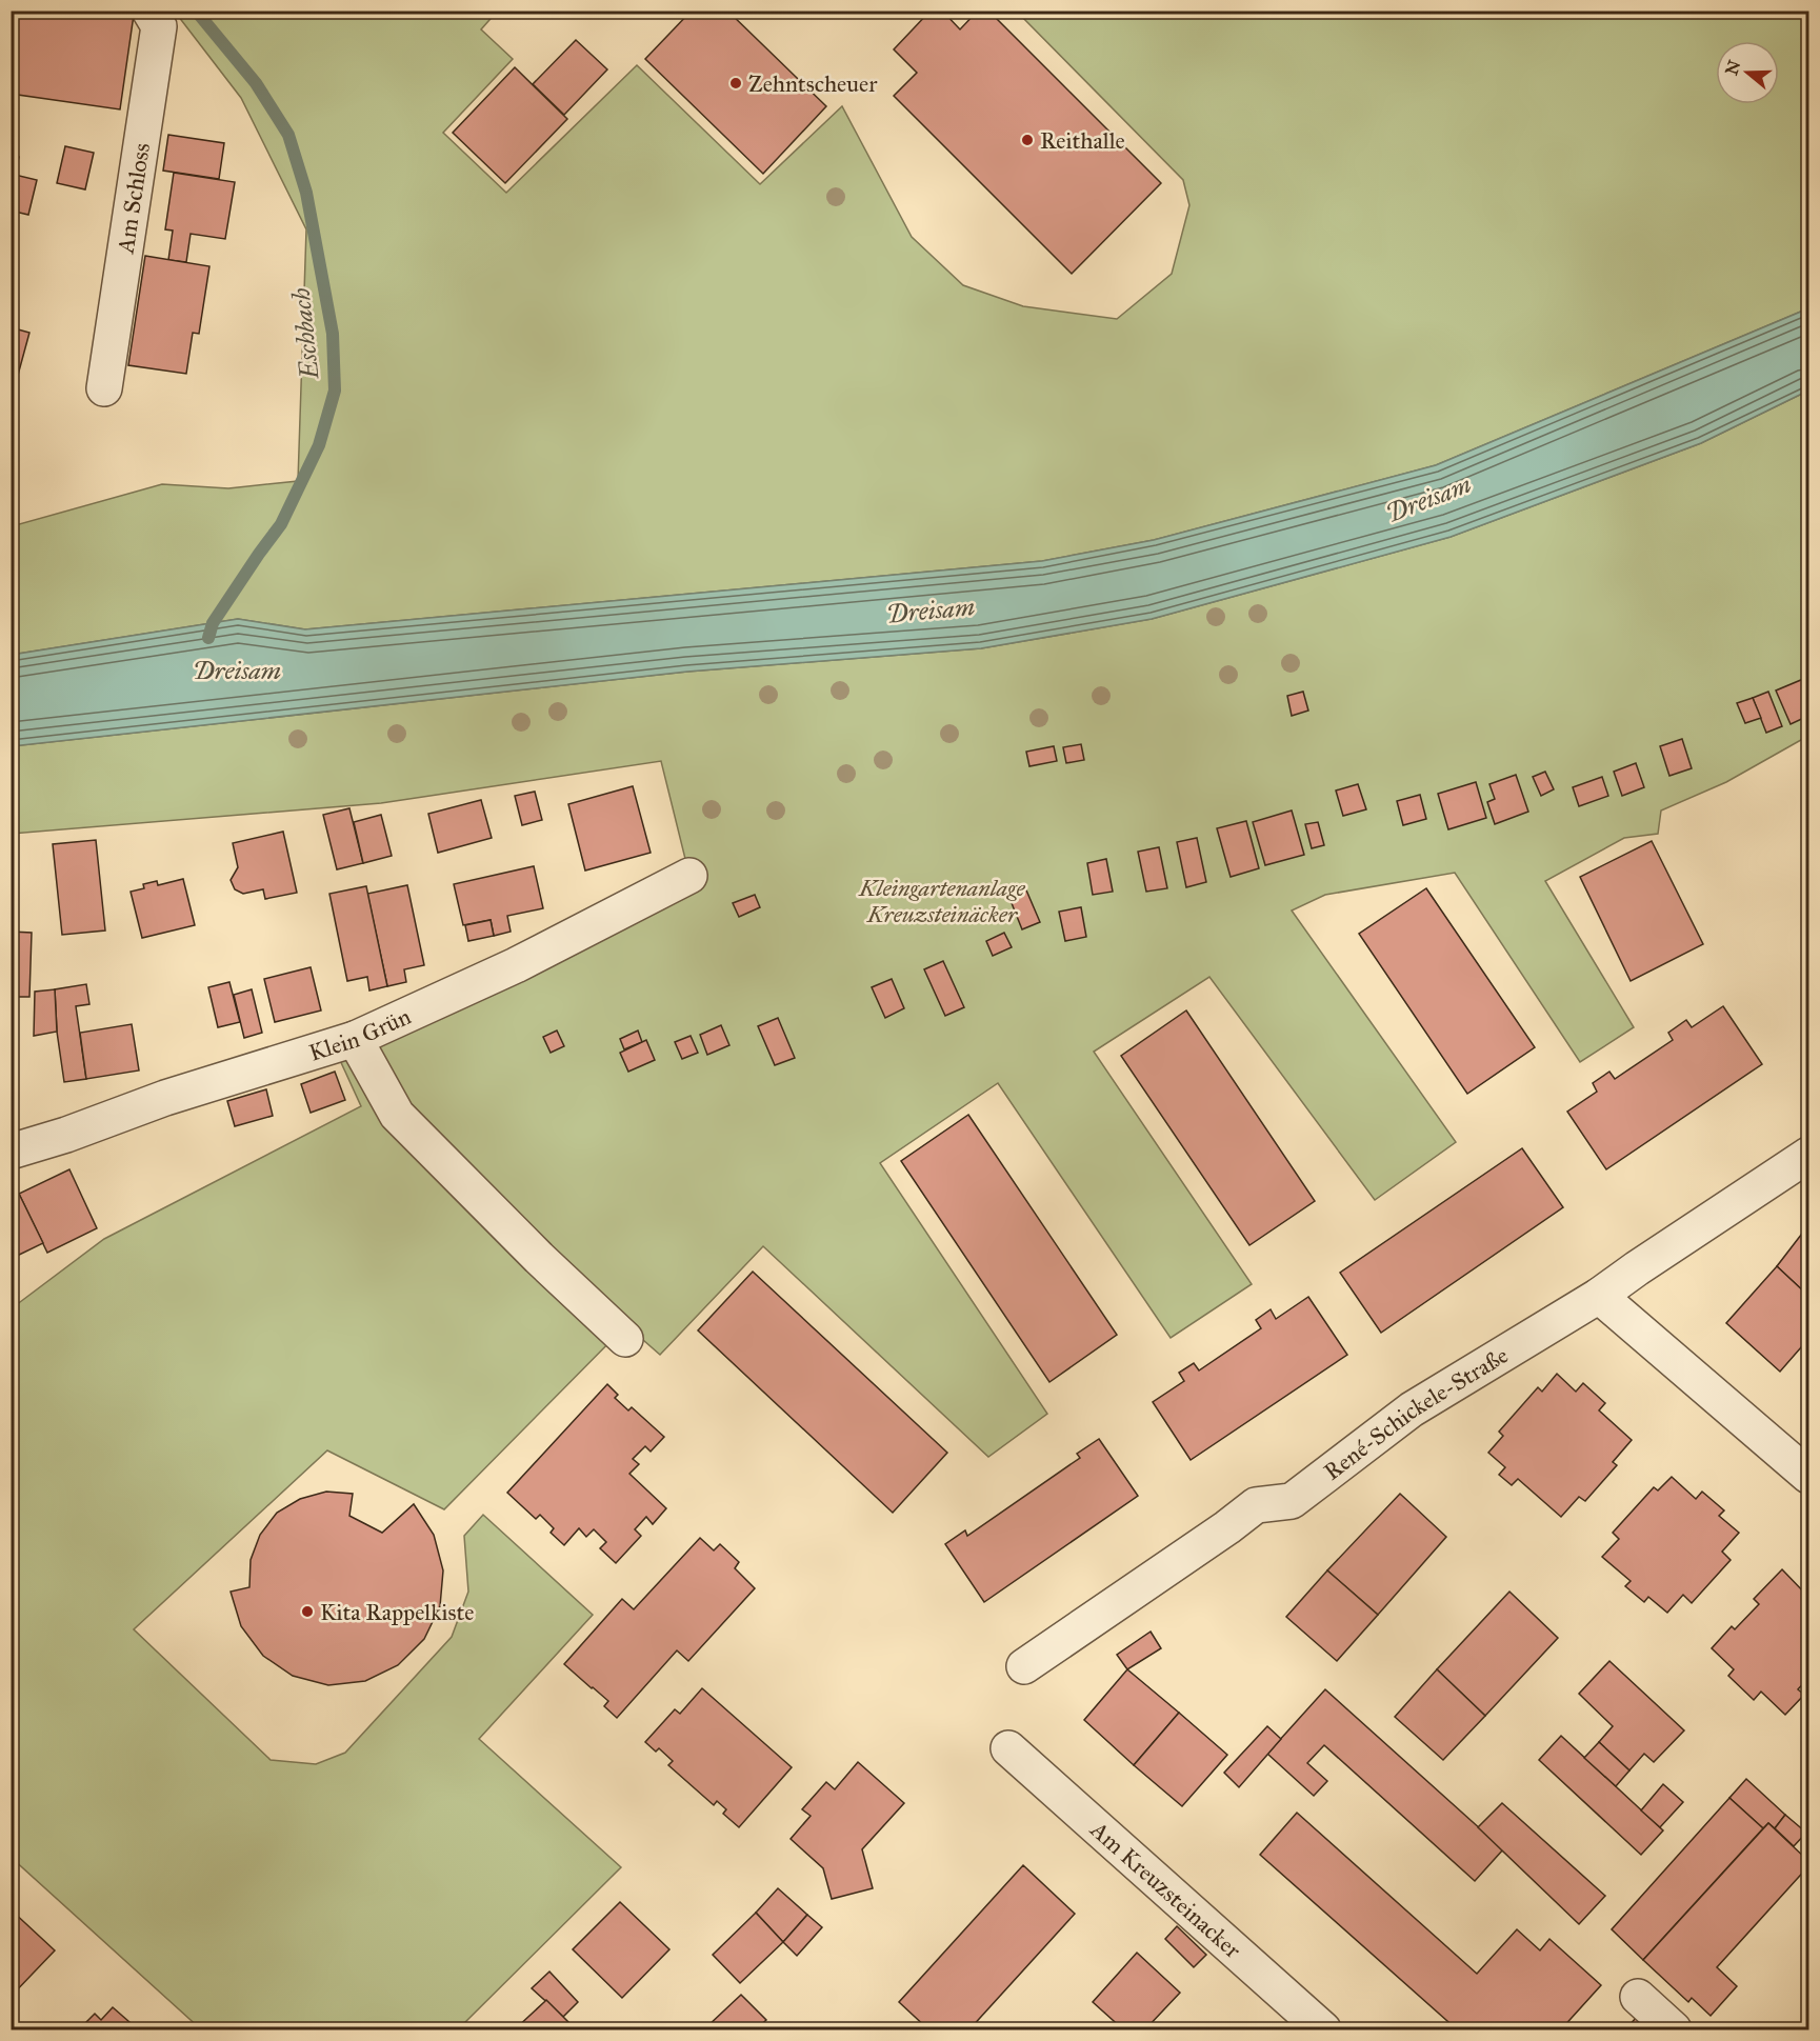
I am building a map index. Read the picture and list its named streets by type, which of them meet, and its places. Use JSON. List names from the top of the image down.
{
  "streets": {
    "street": [
      "Am Schloss",
      "Klein Grün",
      "René-Schickele-Straße",
      "Am Kreuzsteinacker"
    ]
  },
  "water": ["Eschbach", "Dreisam"],
  "parks": ["Kleingartenanlage Kreuzsteinäcker"],
  "places": ["Zehntscheuer", "Reithalle", "Kita Rappelkiste"],
  "north": "left"
}
